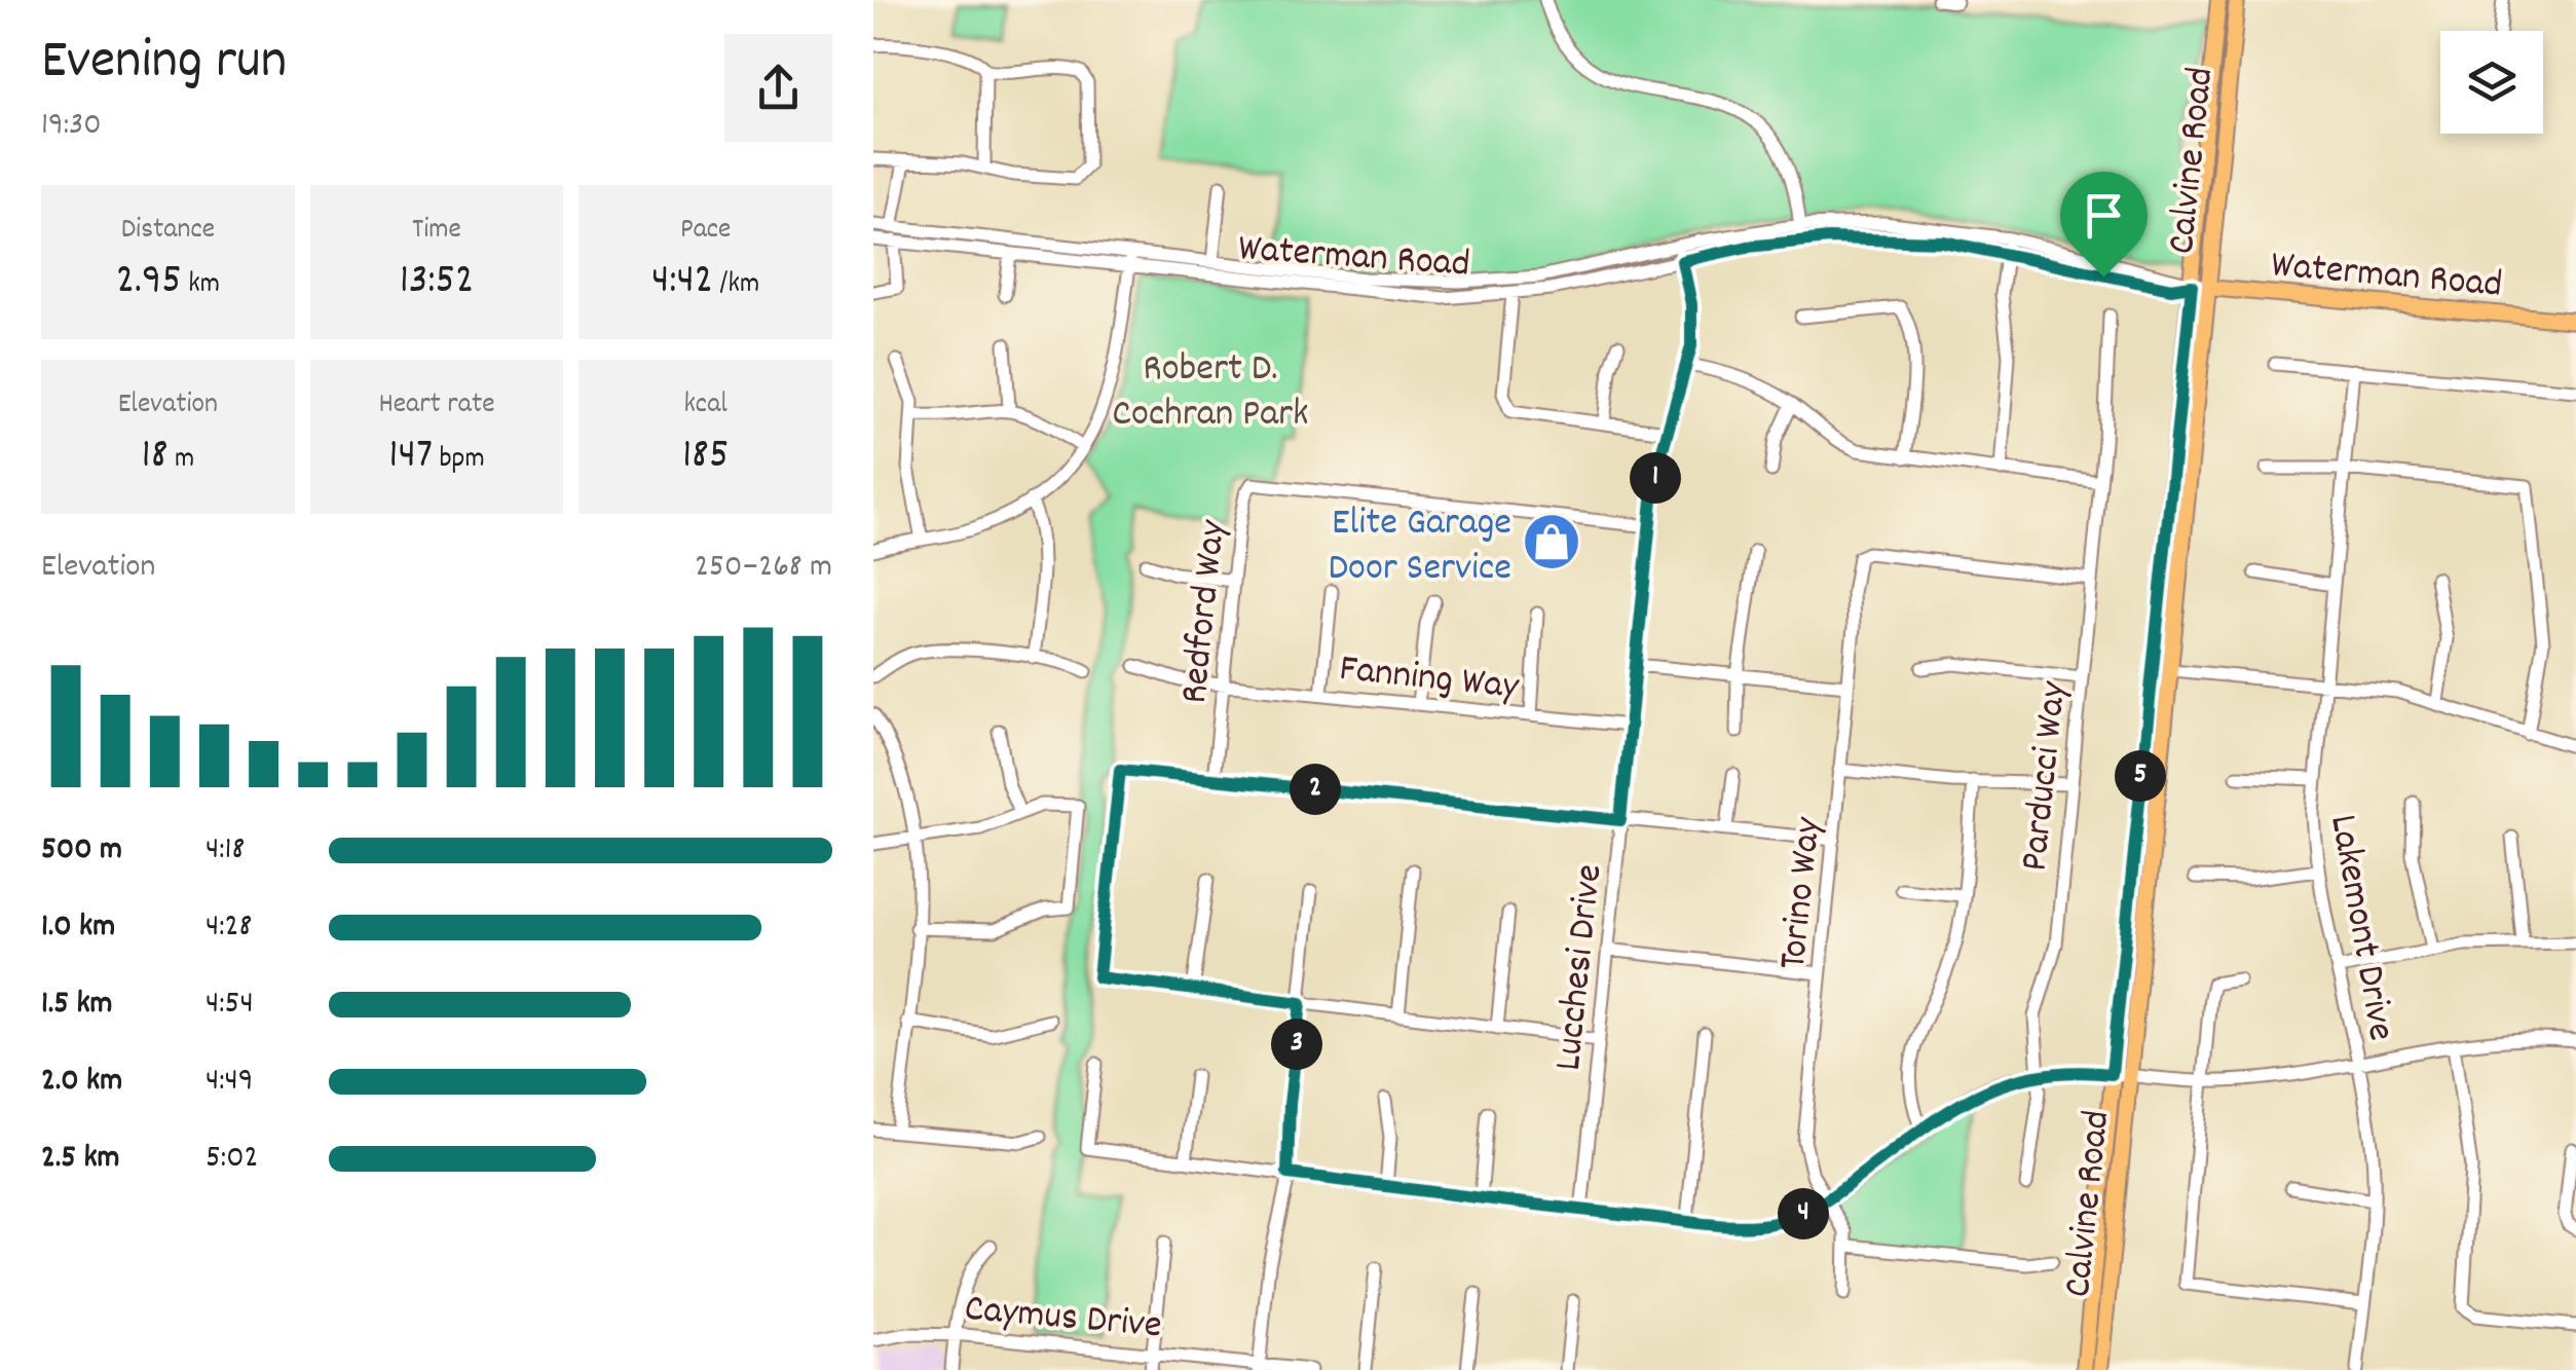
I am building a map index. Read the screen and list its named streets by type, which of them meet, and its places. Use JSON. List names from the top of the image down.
{
  "streets": {
    "main road": ["Calvine Road", "Waterman Road"],
    "street": [
      "Redford Way",
      "Fanning Way",
      "Parducci Way",
      "Torino Way",
      "Lakemont Drive",
      "Lucchesi Drive",
      "Caymus Drive"
    ]
  },
  "crossings": [
    ["Calvine Road", "Waterman Road"],
    ["Waterman Road", "Lucchesi Drive"],
    ["Redford Way", "Fanning Way"],
    ["Redford Way", "Lucchesi Drive"],
    ["Fanning Way", "Lucchesi Drive"],
    ["Parducci Way", "Torino Way"]
  ],
  "parks": ["Robert D. Cochran Park"],
  "places": {
    "shop": ["Elite Garage Door Service"]
  },
  "page": {
    "heading": ["Evening run", "19:30"],
    "stats": [
      ["Distance", "2.95 km"],
      ["Time", "13:52"],
      ["Pace", "4:42 /km"],
      ["Elevation", "18 m"],
      ["Heart rate", "147 bpm"],
      ["kcal", "185"]
    ],
    "pins": [
      "1",
      "5",
      "2",
      "3",
      "4"
    ],
    "chart": ["Elevation", "250–268 m"],
    "list": [
      {
        "name": "500 m",
        "note": "4:18"
      },
      {
        "name": "1.0 km",
        "note": "4:28"
      },
      {
        "name": "1.5 km",
        "note": "4:54"
      },
      {
        "name": "2.0 km",
        "note": "4:49"
      },
      {
        "name": "2.5 km",
        "note": "5:02"
      }
    ]
  }
}
